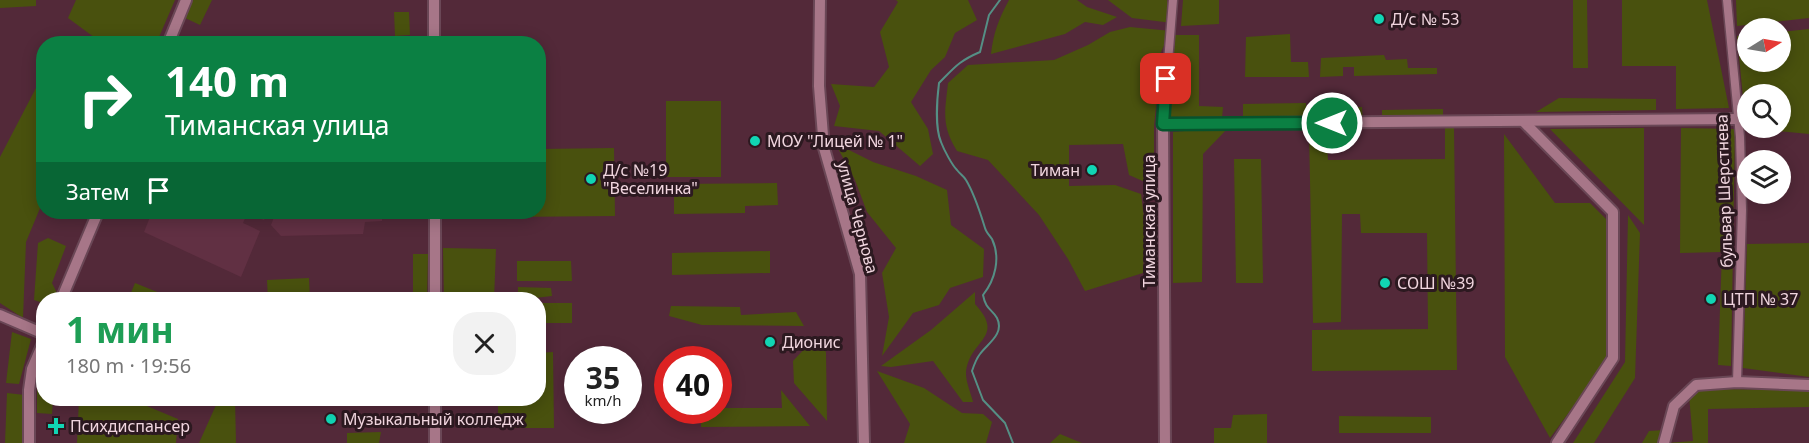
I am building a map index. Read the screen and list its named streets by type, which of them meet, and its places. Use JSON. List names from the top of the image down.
{
  "streets": {
    "street": ["бульвар Шерстнева", "улица Чернова", "Тиманская улица"]
  },
  "places": {
    "other": [
      "Д/с № 53",
      "МОУ \"Лицей № 1\"",
      "Тиман",
      "Д/с №19 \"Веселинка\"",
      "СОШ №39",
      "ЦТП № 37",
      "Дионис",
      "Музыкальный колледж"
    ],
    "health": ["Психдиспансер"]
  },
  "north": "right",
  "page": {
    "turn": ["140 m", "Тиманская улица"],
    "then": "Затем",
    "heading": ["1 мин", "180 m · 19:56"],
    "speed": "35 km/h",
    "limit": "40"
  }
}
